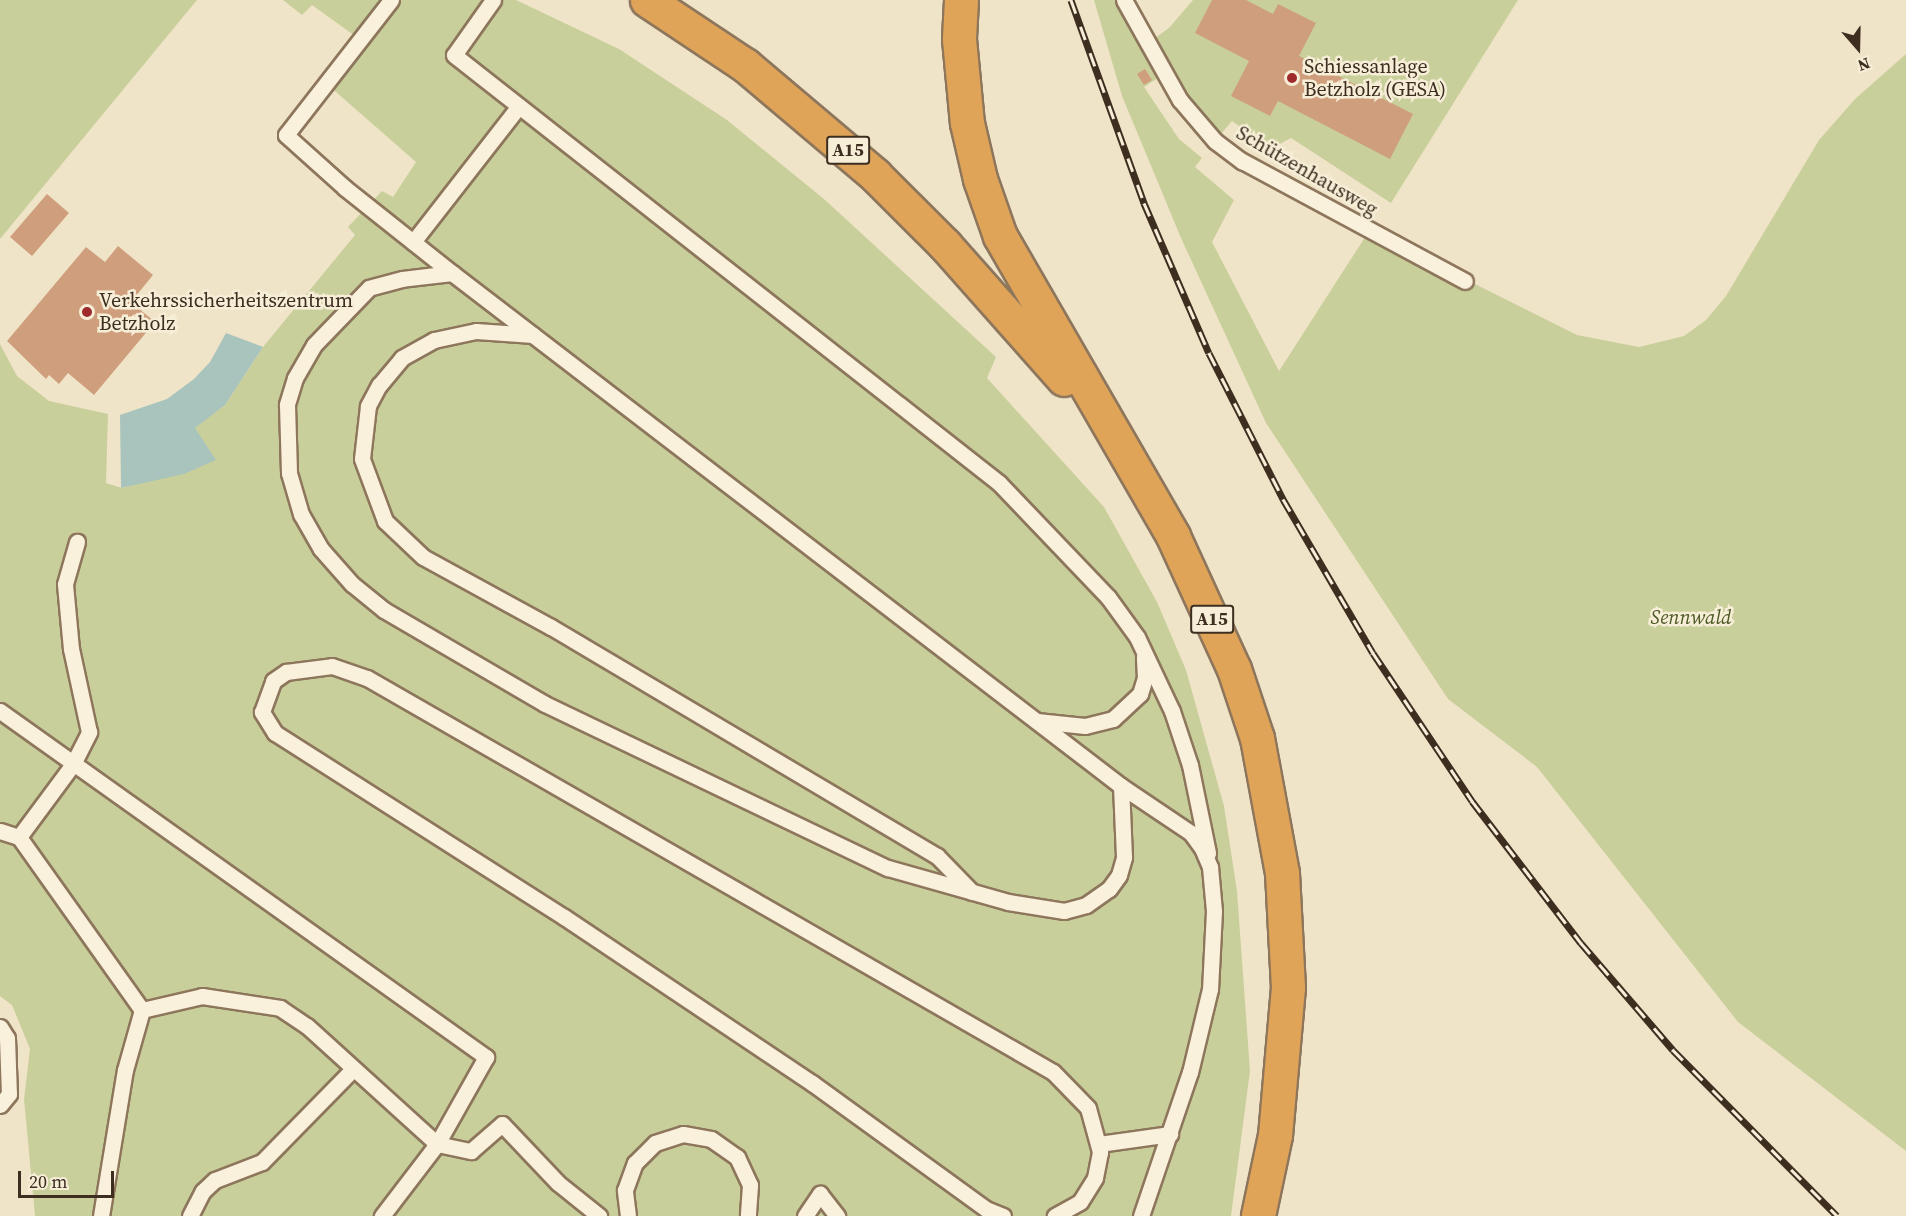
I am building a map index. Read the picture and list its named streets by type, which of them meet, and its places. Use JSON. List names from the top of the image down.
{
  "streets": {
    "highway": ["A15"],
    "lane": ["Schützenhausweg"]
  },
  "parks": ["Sennwald"],
  "places": ["Schiessanlage Betzholz (GESA)", "Verkehrssicherheitszentrum Betzholz"],
  "scale_bar": "20 m",
  "north": "bottom"
}
